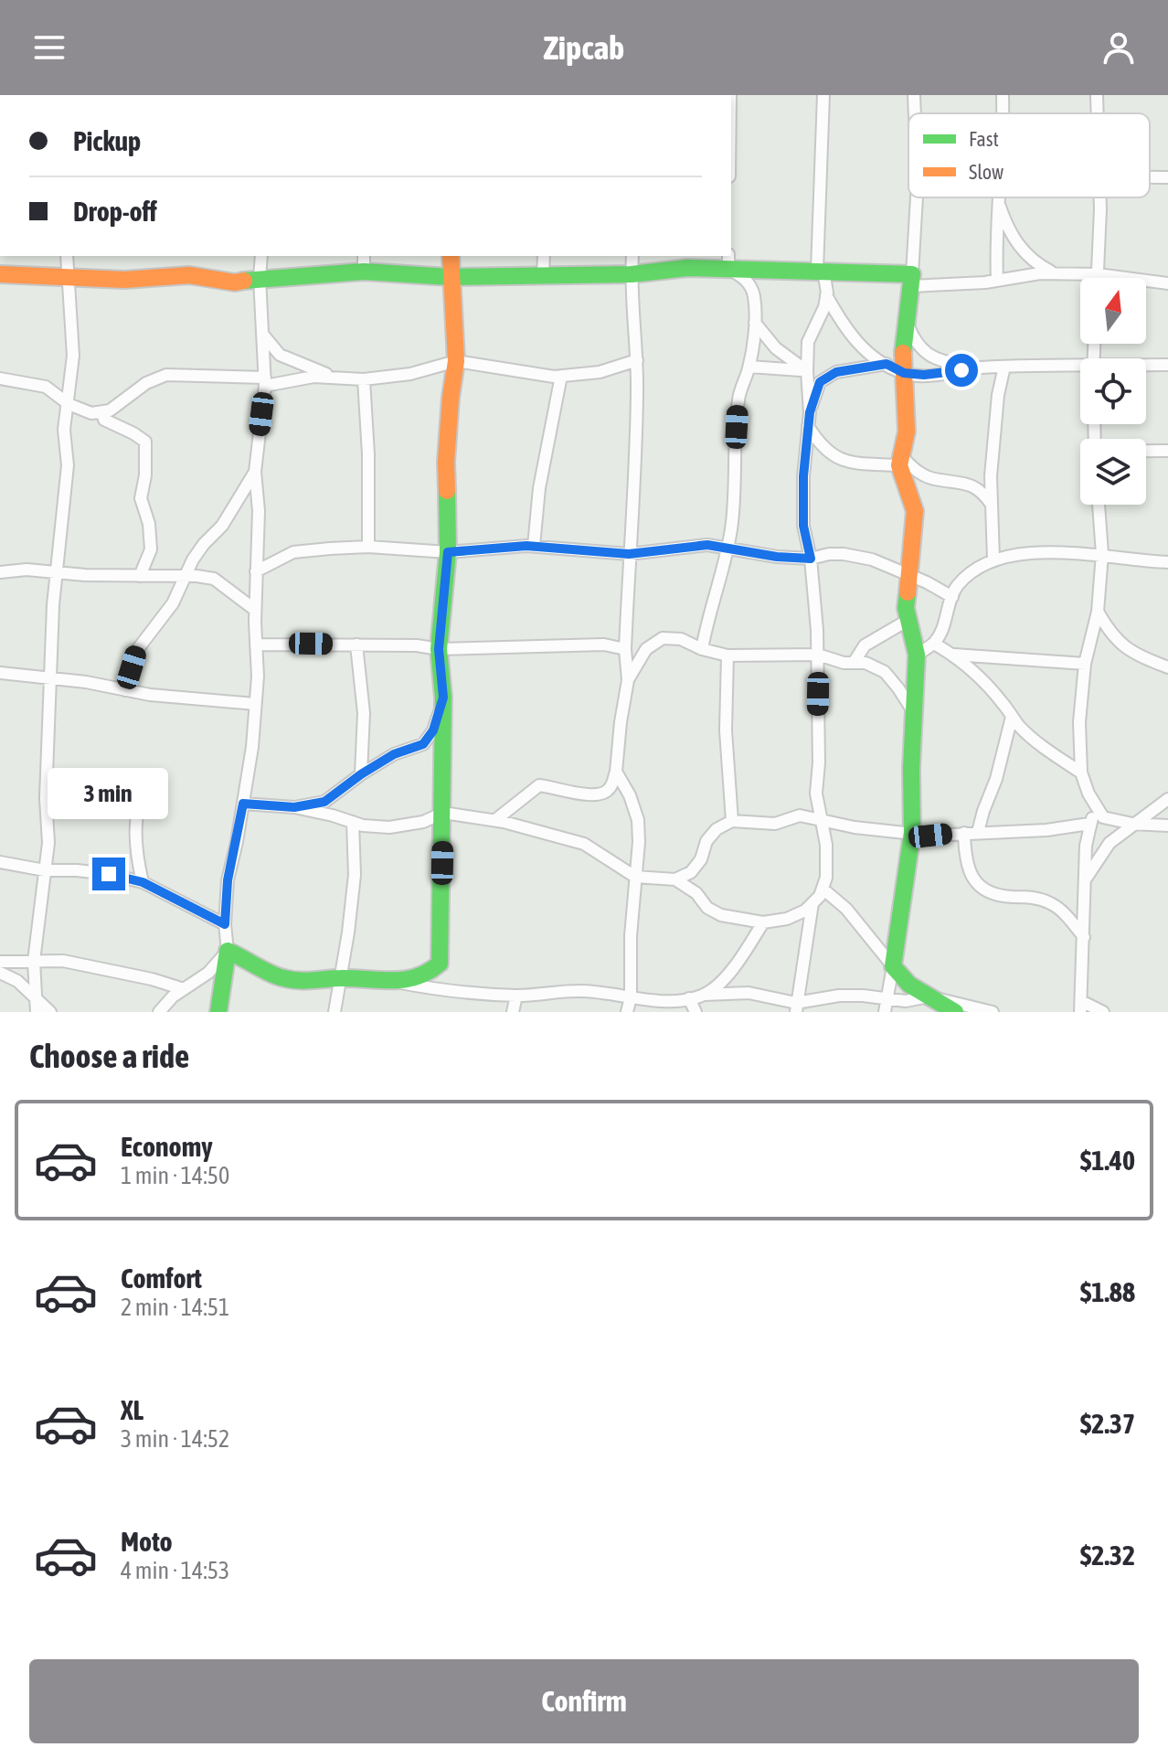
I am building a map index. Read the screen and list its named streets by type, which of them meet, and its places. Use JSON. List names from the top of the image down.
{
  "legend": ["Fast", "Slow"],
  "north": "top",
  "page": {
    "header": "Zipcab",
    "banner": ["Pickup", "Drop-off"],
    "bubble": "3 min",
    "heading": "Choose a ride",
    "list": [
      {
        "name": "Economy",
        "note": "1 min · 14:50",
        "value": "$1.40"
      },
      {
        "name": "Comfort",
        "note": "2 min · 14:51",
        "value": "$1.88"
      },
      {
        "name": "XL",
        "note": "3 min · 14:52",
        "value": "$2.37"
      },
      {
        "name": "Moto",
        "note": "4 min · 14:53",
        "value": "$2.32"
      }
    ],
    "buttons": "Confirm"
  }
}
